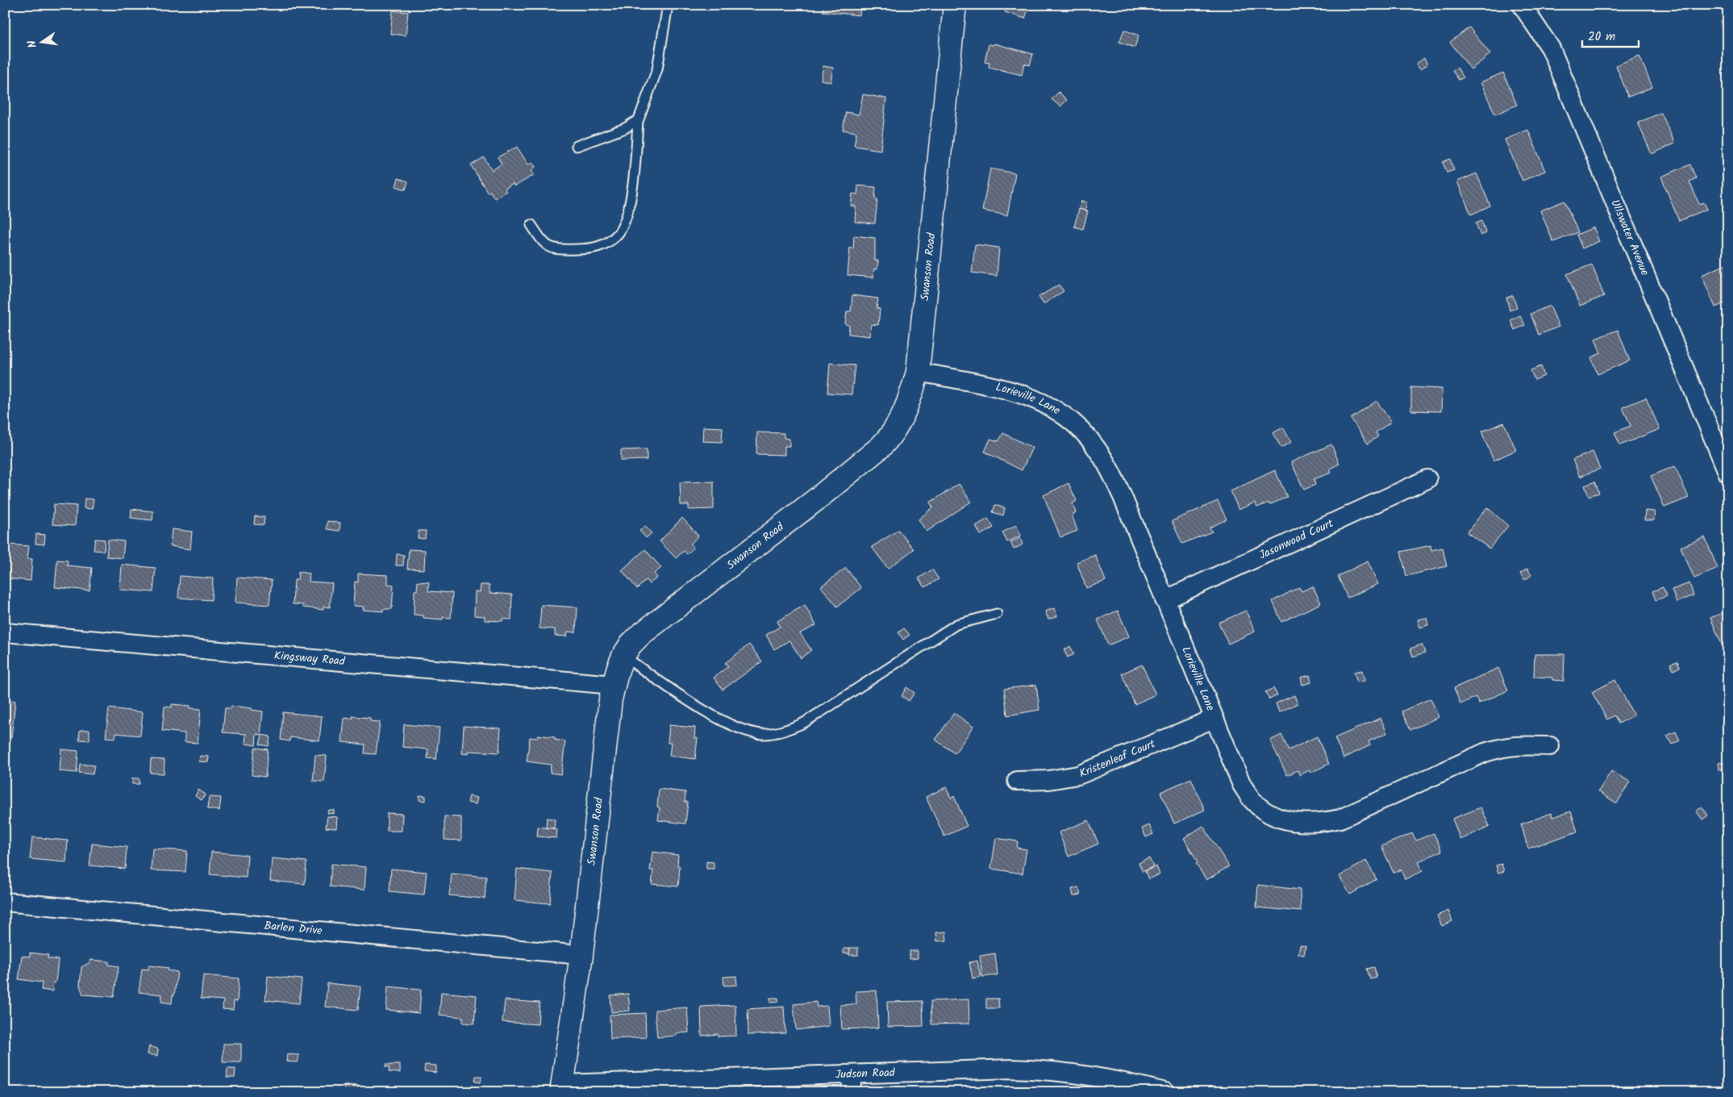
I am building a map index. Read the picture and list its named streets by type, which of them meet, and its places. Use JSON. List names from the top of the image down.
{
  "streets": {
    "street": [
      "Ullswater Avenue",
      "Swanson Road",
      "Lorieville Lane",
      "Jasonwood Court",
      "Kingsway Road",
      "Kristenleaf Court",
      "Barlen Drive",
      "Judson Road"
    ]
  },
  "crossings": [
    ["Swanson Road", "Lorieville Lane"],
    ["Swanson Road", "Kingsway Road"],
    ["Swanson Road", "Barlen Drive"],
    ["Swanson Road", "Judson Road"],
    ["Lorieville Lane", "Jasonwood Court"],
    ["Lorieville Lane", "Kristenleaf Court"]
  ],
  "scale_bar": "20 m",
  "north": "left"
}
